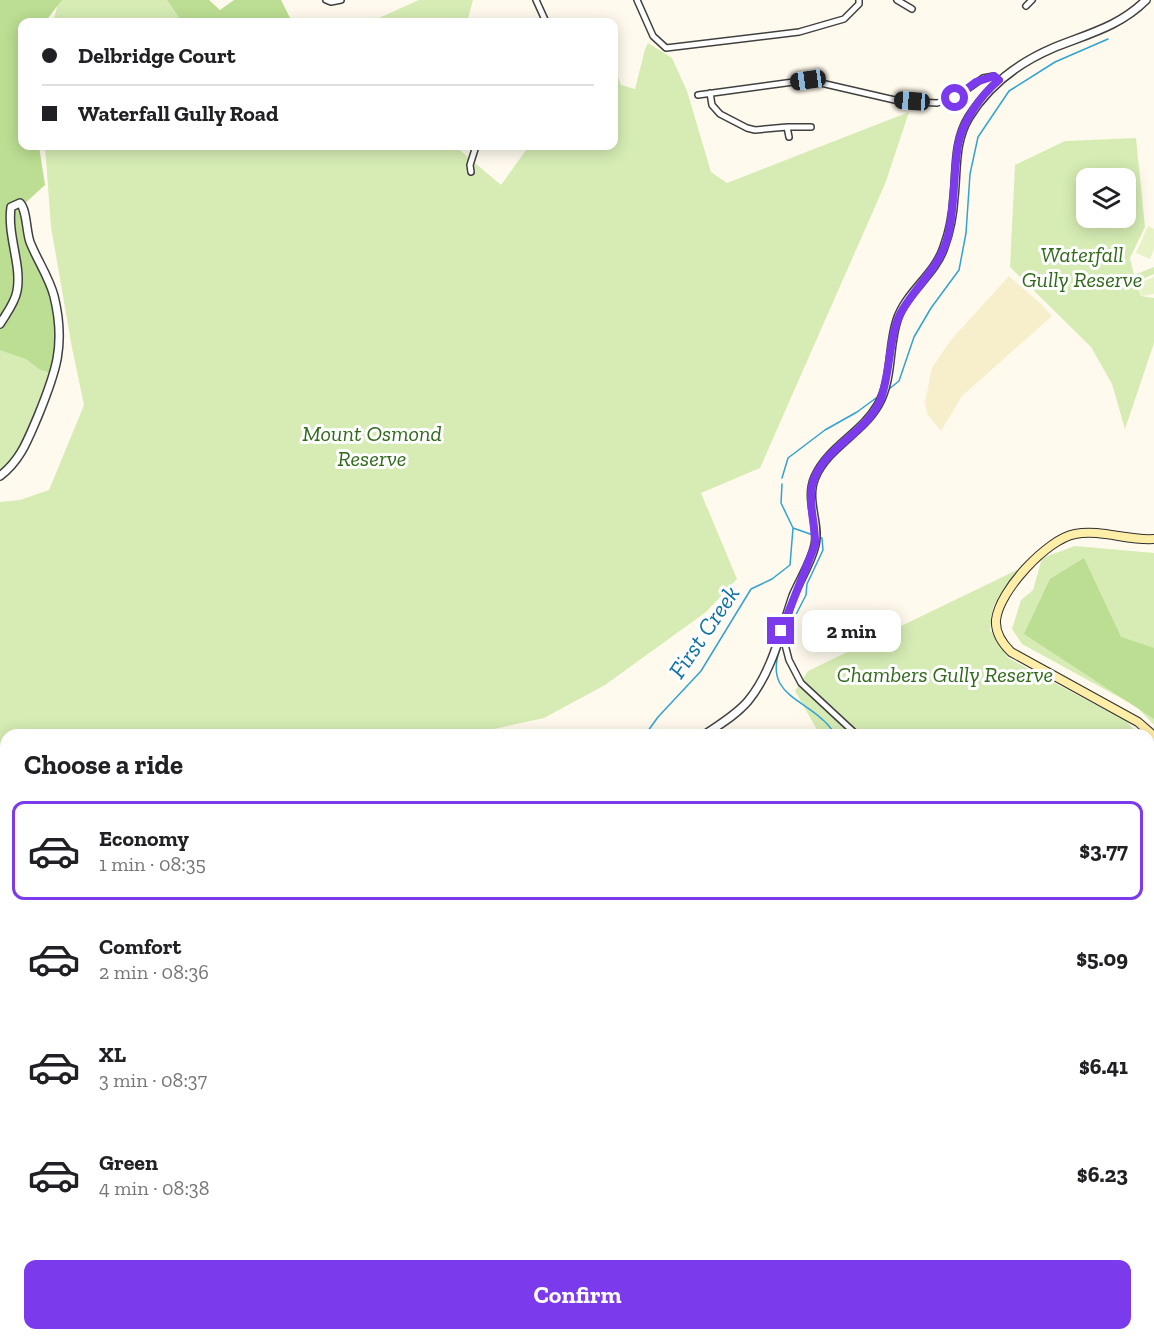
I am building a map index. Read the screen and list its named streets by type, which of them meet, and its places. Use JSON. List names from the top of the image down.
{
  "water": ["First Creek"],
  "parks": ["Waterfall Gully Reserve", "Mount Osmond Reserve", "Chambers Gully Reserve"],
  "page": {
    "banner": ["Delbridge Court", "Waterfall Gully Road"],
    "bubble": "2 min",
    "heading": "Choose a ride",
    "list": [
      {
        "name": "Economy",
        "note": "1 min · 08:35",
        "value": "$3.77"
      },
      {
        "name": "Comfort",
        "note": "2 min · 08:36",
        "value": "$5.09"
      },
      {
        "name": "XL",
        "note": "3 min · 08:37",
        "value": "$6.41"
      },
      {
        "name": "Green",
        "note": "4 min · 08:38",
        "value": "$6.23"
      }
    ],
    "buttons": "Confirm"
  }
}
